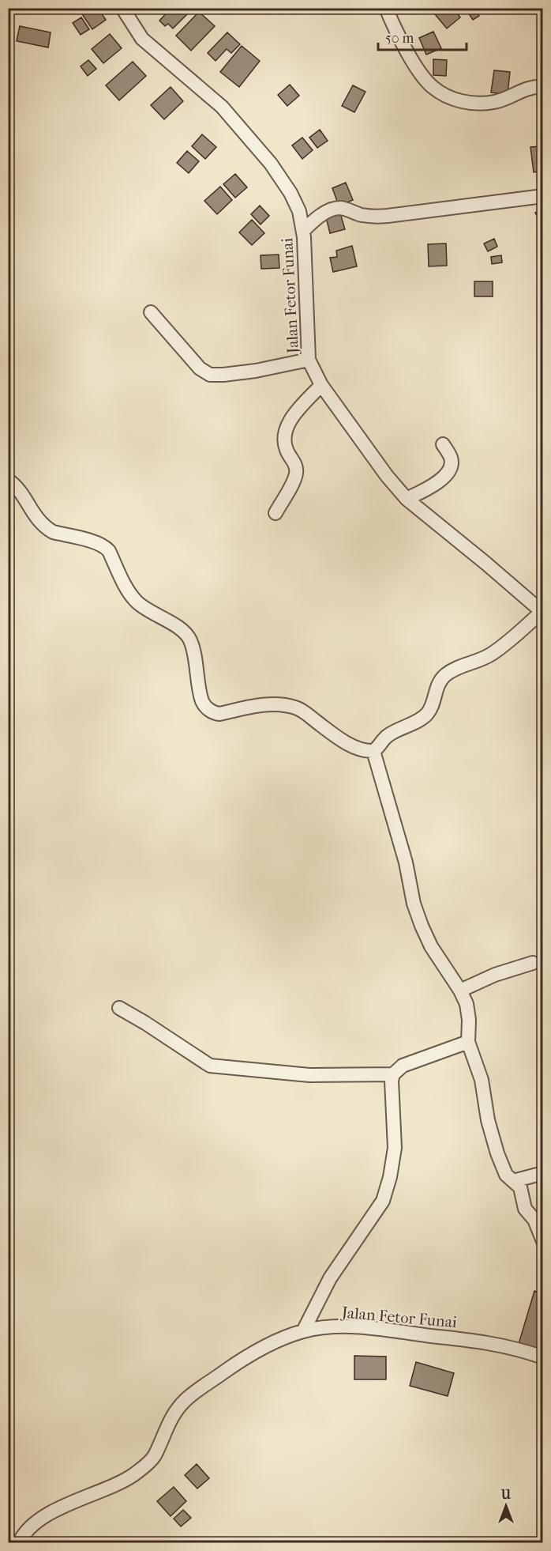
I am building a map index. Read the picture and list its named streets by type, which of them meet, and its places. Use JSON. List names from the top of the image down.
{
  "streets": {
    "street": ["Jalan Fetor Funai"]
  },
  "scale_bar": "50 m",
  "north": "top"
}
